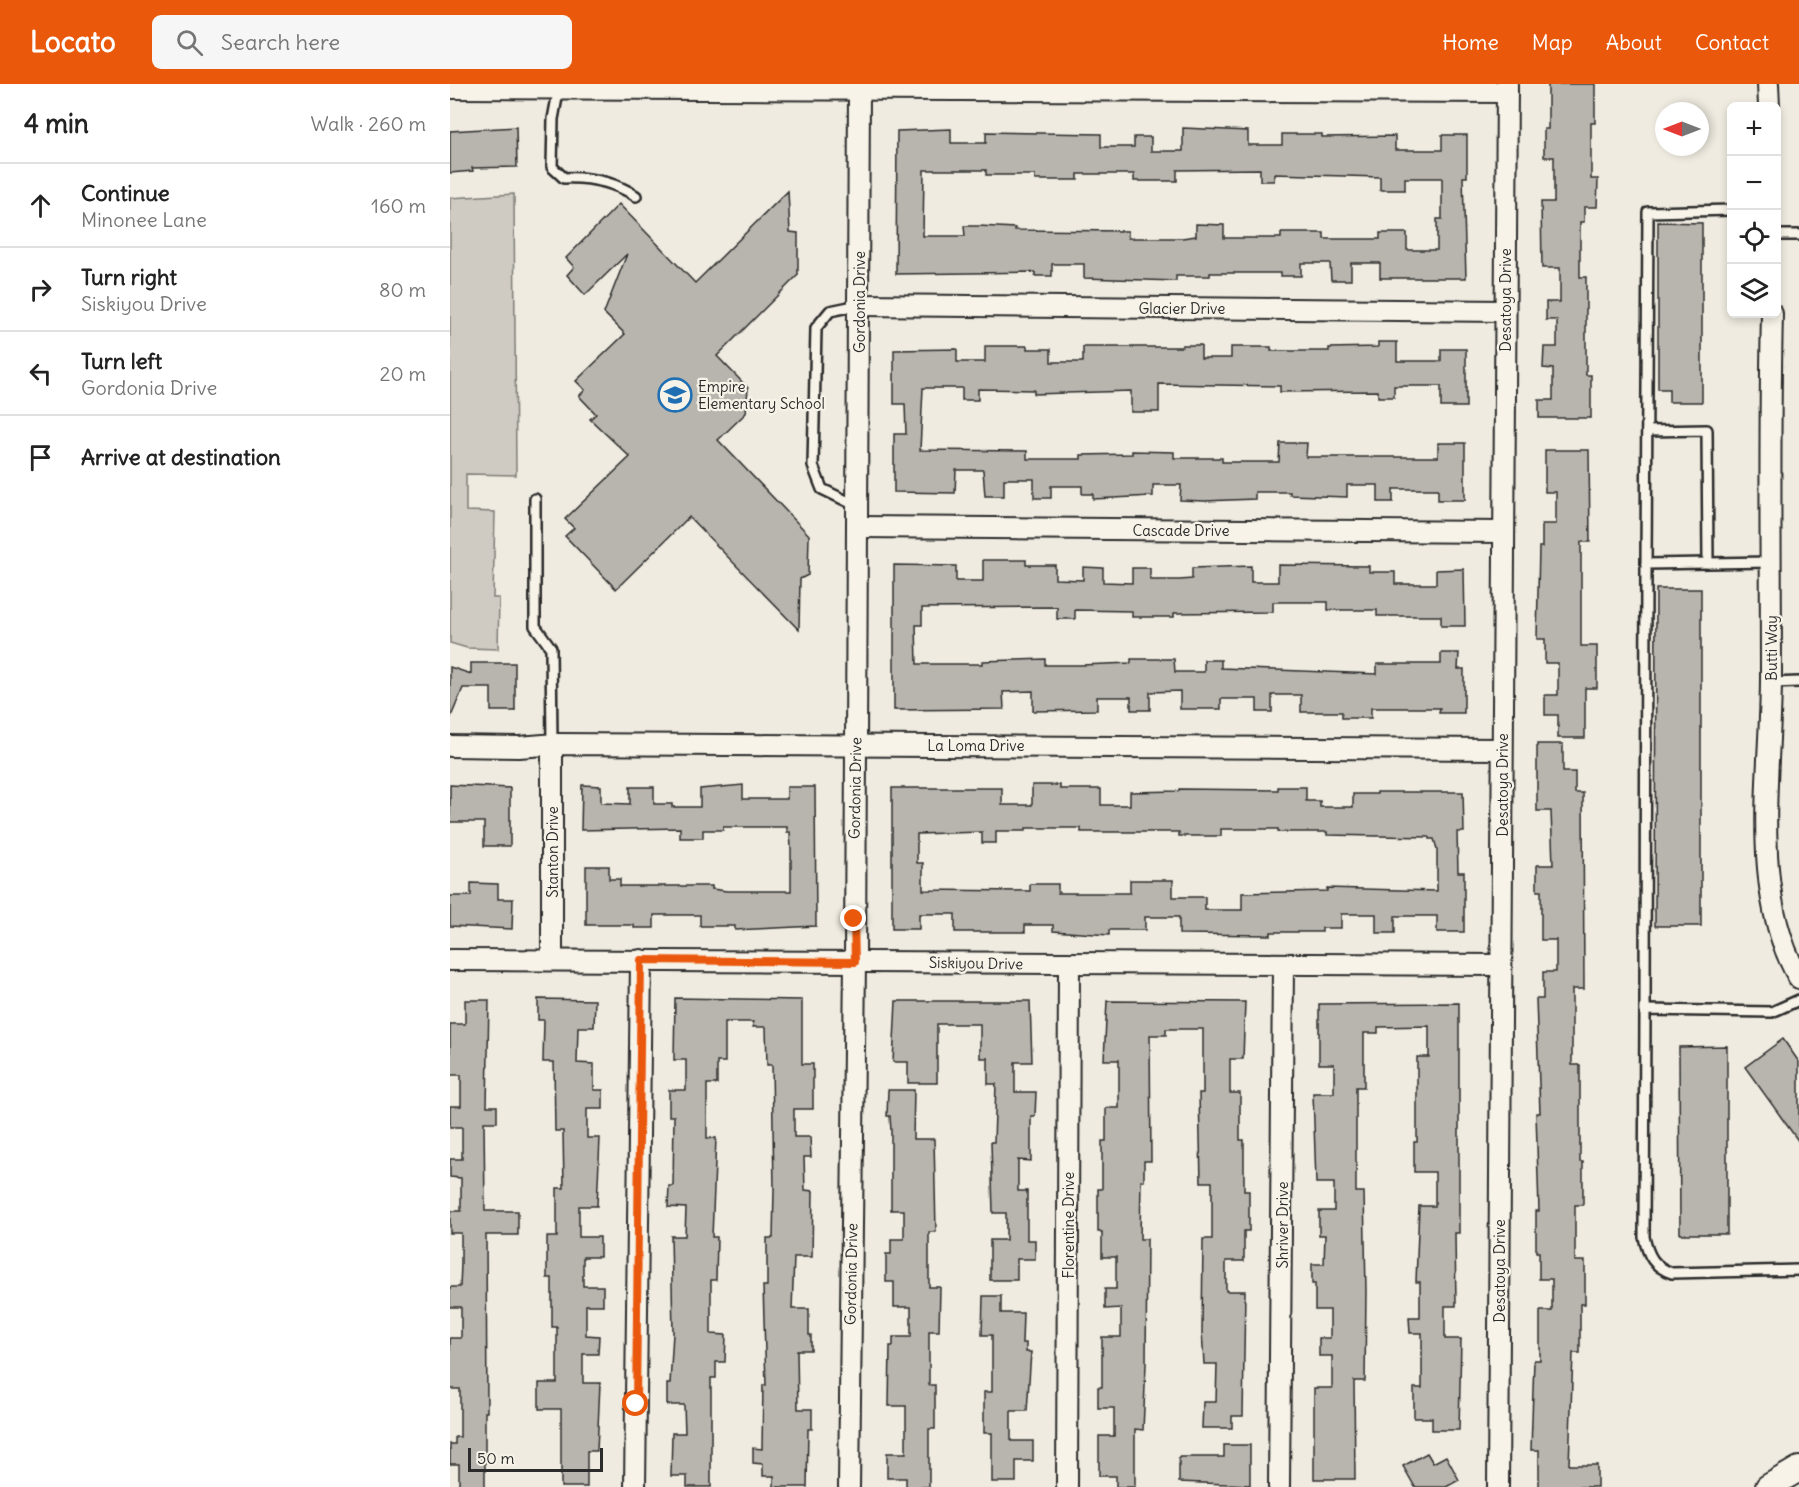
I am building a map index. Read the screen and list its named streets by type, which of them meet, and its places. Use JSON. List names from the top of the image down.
{
  "streets": {
    "street": [
      "Desatoya Drive",
      "Gordonia Drive",
      "Glacier Drive",
      "Cascade Drive",
      "Butti Way",
      "La Loma Drive",
      "Stanton Drive",
      "Siskiyou Drive",
      "Florentine Drive",
      "Shriver Drive"
    ]
  },
  "crossings": [
    ["Desatoya Drive", "Glacier Drive"],
    ["Desatoya Drive", "Cascade Drive"],
    ["Desatoya Drive", "La Loma Drive"],
    ["Desatoya Drive", "Siskiyou Drive"],
    ["Gordonia Drive", "Glacier Drive"],
    ["Gordonia Drive", "Cascade Drive"],
    ["Gordonia Drive", "La Loma Drive"],
    ["Gordonia Drive", "Siskiyou Drive"],
    ["La Loma Drive", "Stanton Drive"],
    ["Stanton Drive", "Siskiyou Drive"],
    ["Siskiyou Drive", "Florentine Drive"],
    ["Siskiyou Drive", "Shriver Drive"]
  ],
  "places": {
    "school or university": ["Empire Elementary School"]
  },
  "scale_bar": "50 m",
  "north": "left",
  "page": {
    "header": "Locato",
    "search": "Search here",
    "nav": [
      "Home",
      "Map",
      "About",
      "Contact"
    ],
    "heading": ["4 min", "Walk · 260 m"],
    "map_buttons": ["+", "−"],
    "list": [
      ["Continue", "Minonee Lane", "160 m"],
      ["Turn right", "Siskiyou Drive", "80 m"],
      ["Turn left", "Gordonia Drive", "20 m"],
      "Arrive at destination"
    ],
    "scale": "50 m"
  }
}
